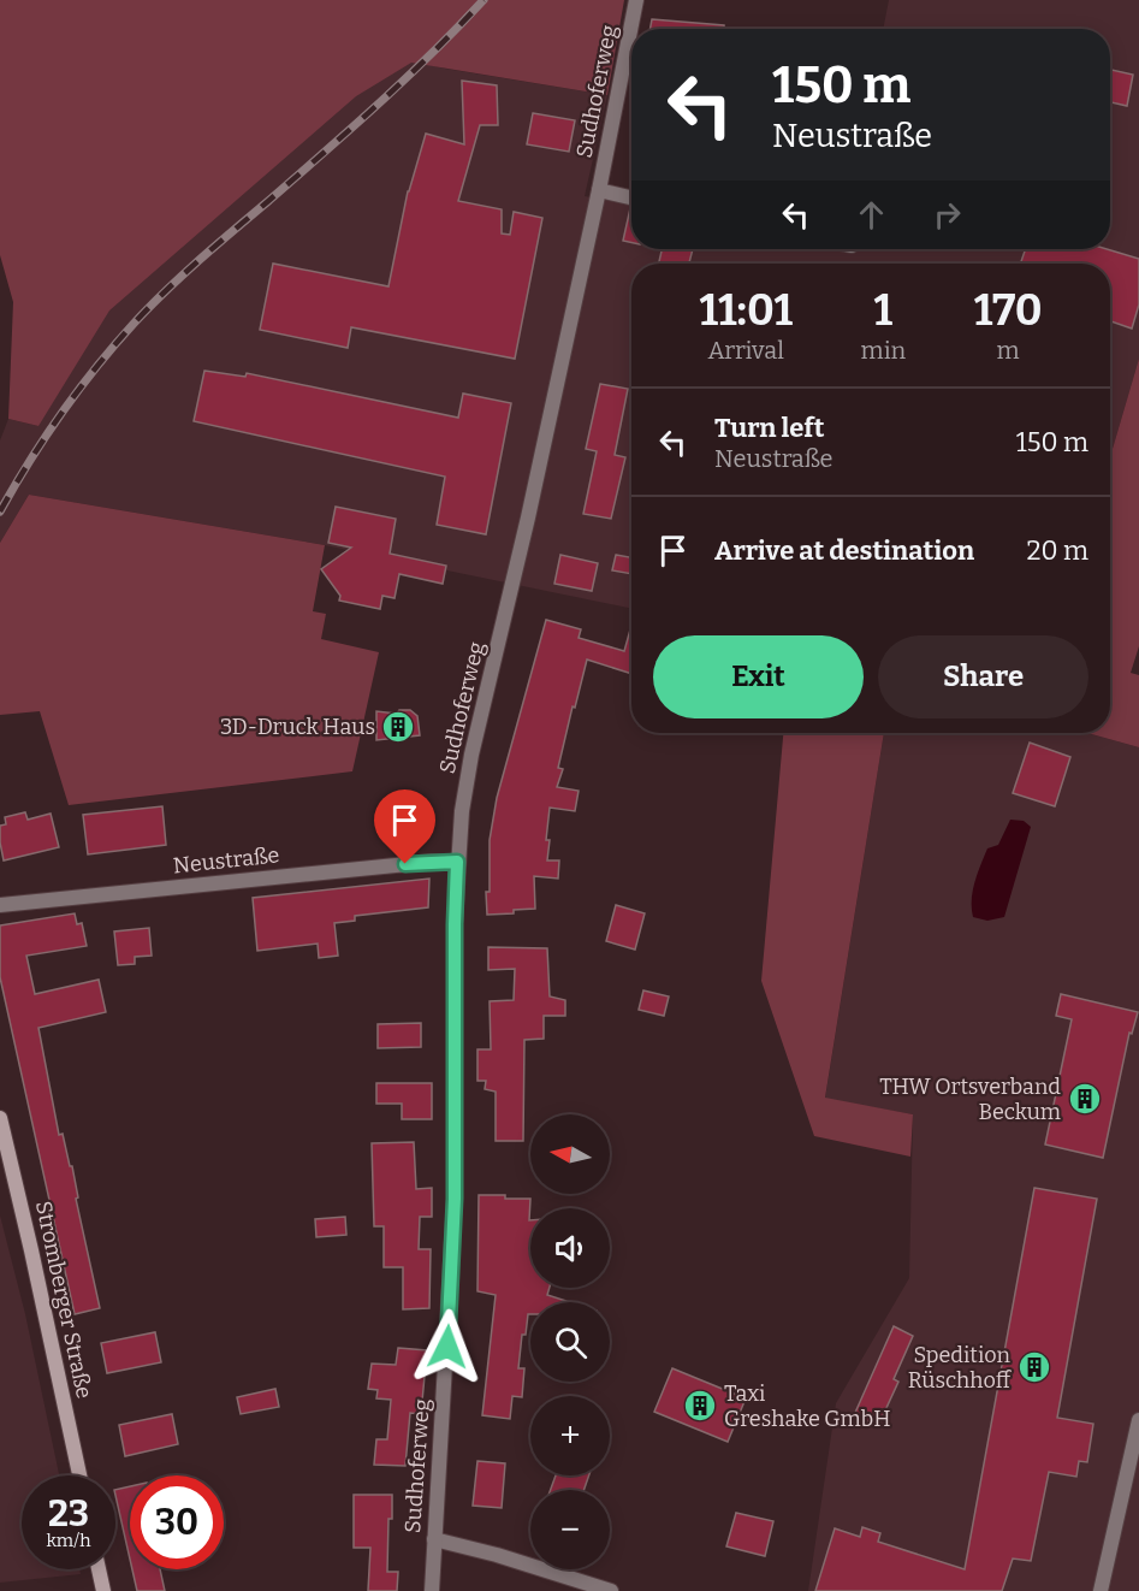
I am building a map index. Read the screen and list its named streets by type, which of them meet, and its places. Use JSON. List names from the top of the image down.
{
  "streets": {
    "main road": ["Stromberger Straße"],
    "street": ["Sudhoferweg", "Neustraße"]
  },
  "crossings": [
    ["Sudhoferweg", "Neustraße"]
  ],
  "places": {
    "building": [
      "3D-Druck Haus",
      "THW Ortsverband Beckum",
      "Spedition Rüschhoff",
      "Taxi Greshake GmbH"
    ]
  },
  "north": "left",
  "page": {
    "turn": ["150 m", "Neustraße"],
    "eta": [
      "11:01",
      "Arrival",
      "1",
      "min",
      "170",
      "m"
    ],
    "list": [
      {
        "name": "Turn left",
        "note": "Neustraße",
        "value": "150 m"
      },
      {
        "name": "Arrive at destination",
        "value": "20 m"
      }
    ],
    "buttons": ["Exit", "Share"],
    "map_buttons": ["+", "−"],
    "speed": "23 km/h",
    "limit": "30"
  }
}
